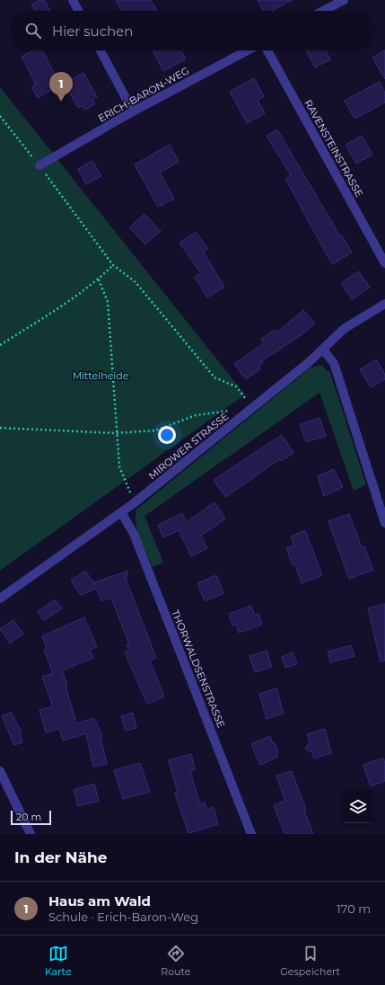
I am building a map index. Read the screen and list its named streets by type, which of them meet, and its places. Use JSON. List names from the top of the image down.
{
  "streets": {
    "street": [
      "ERICH-BARON-WEG",
      "RAVENSTEINSTRASSE",
      "MIROWER STRASSE",
      "THORWALDSENSTRASSE"
    ]
  },
  "crossings": [
    ["MIROWER STRASSE", "THORWALDSENSTRASSE"]
  ],
  "parks": ["Mittelheide"],
  "scale_bar": "20 m",
  "page": {
    "search": "Hier suchen",
    "pins": "1",
    "scale": "20 m",
    "heading": "In der Nähe",
    "list": [
      {
        "mark": "1",
        "name": "Haus am Wald",
        "note": "Schule · Erich-Baron-Weg",
        "value": "170 m"
      }
    ],
    "nav": ["Karte", "Route", "Gespeichert"]
  }
}
